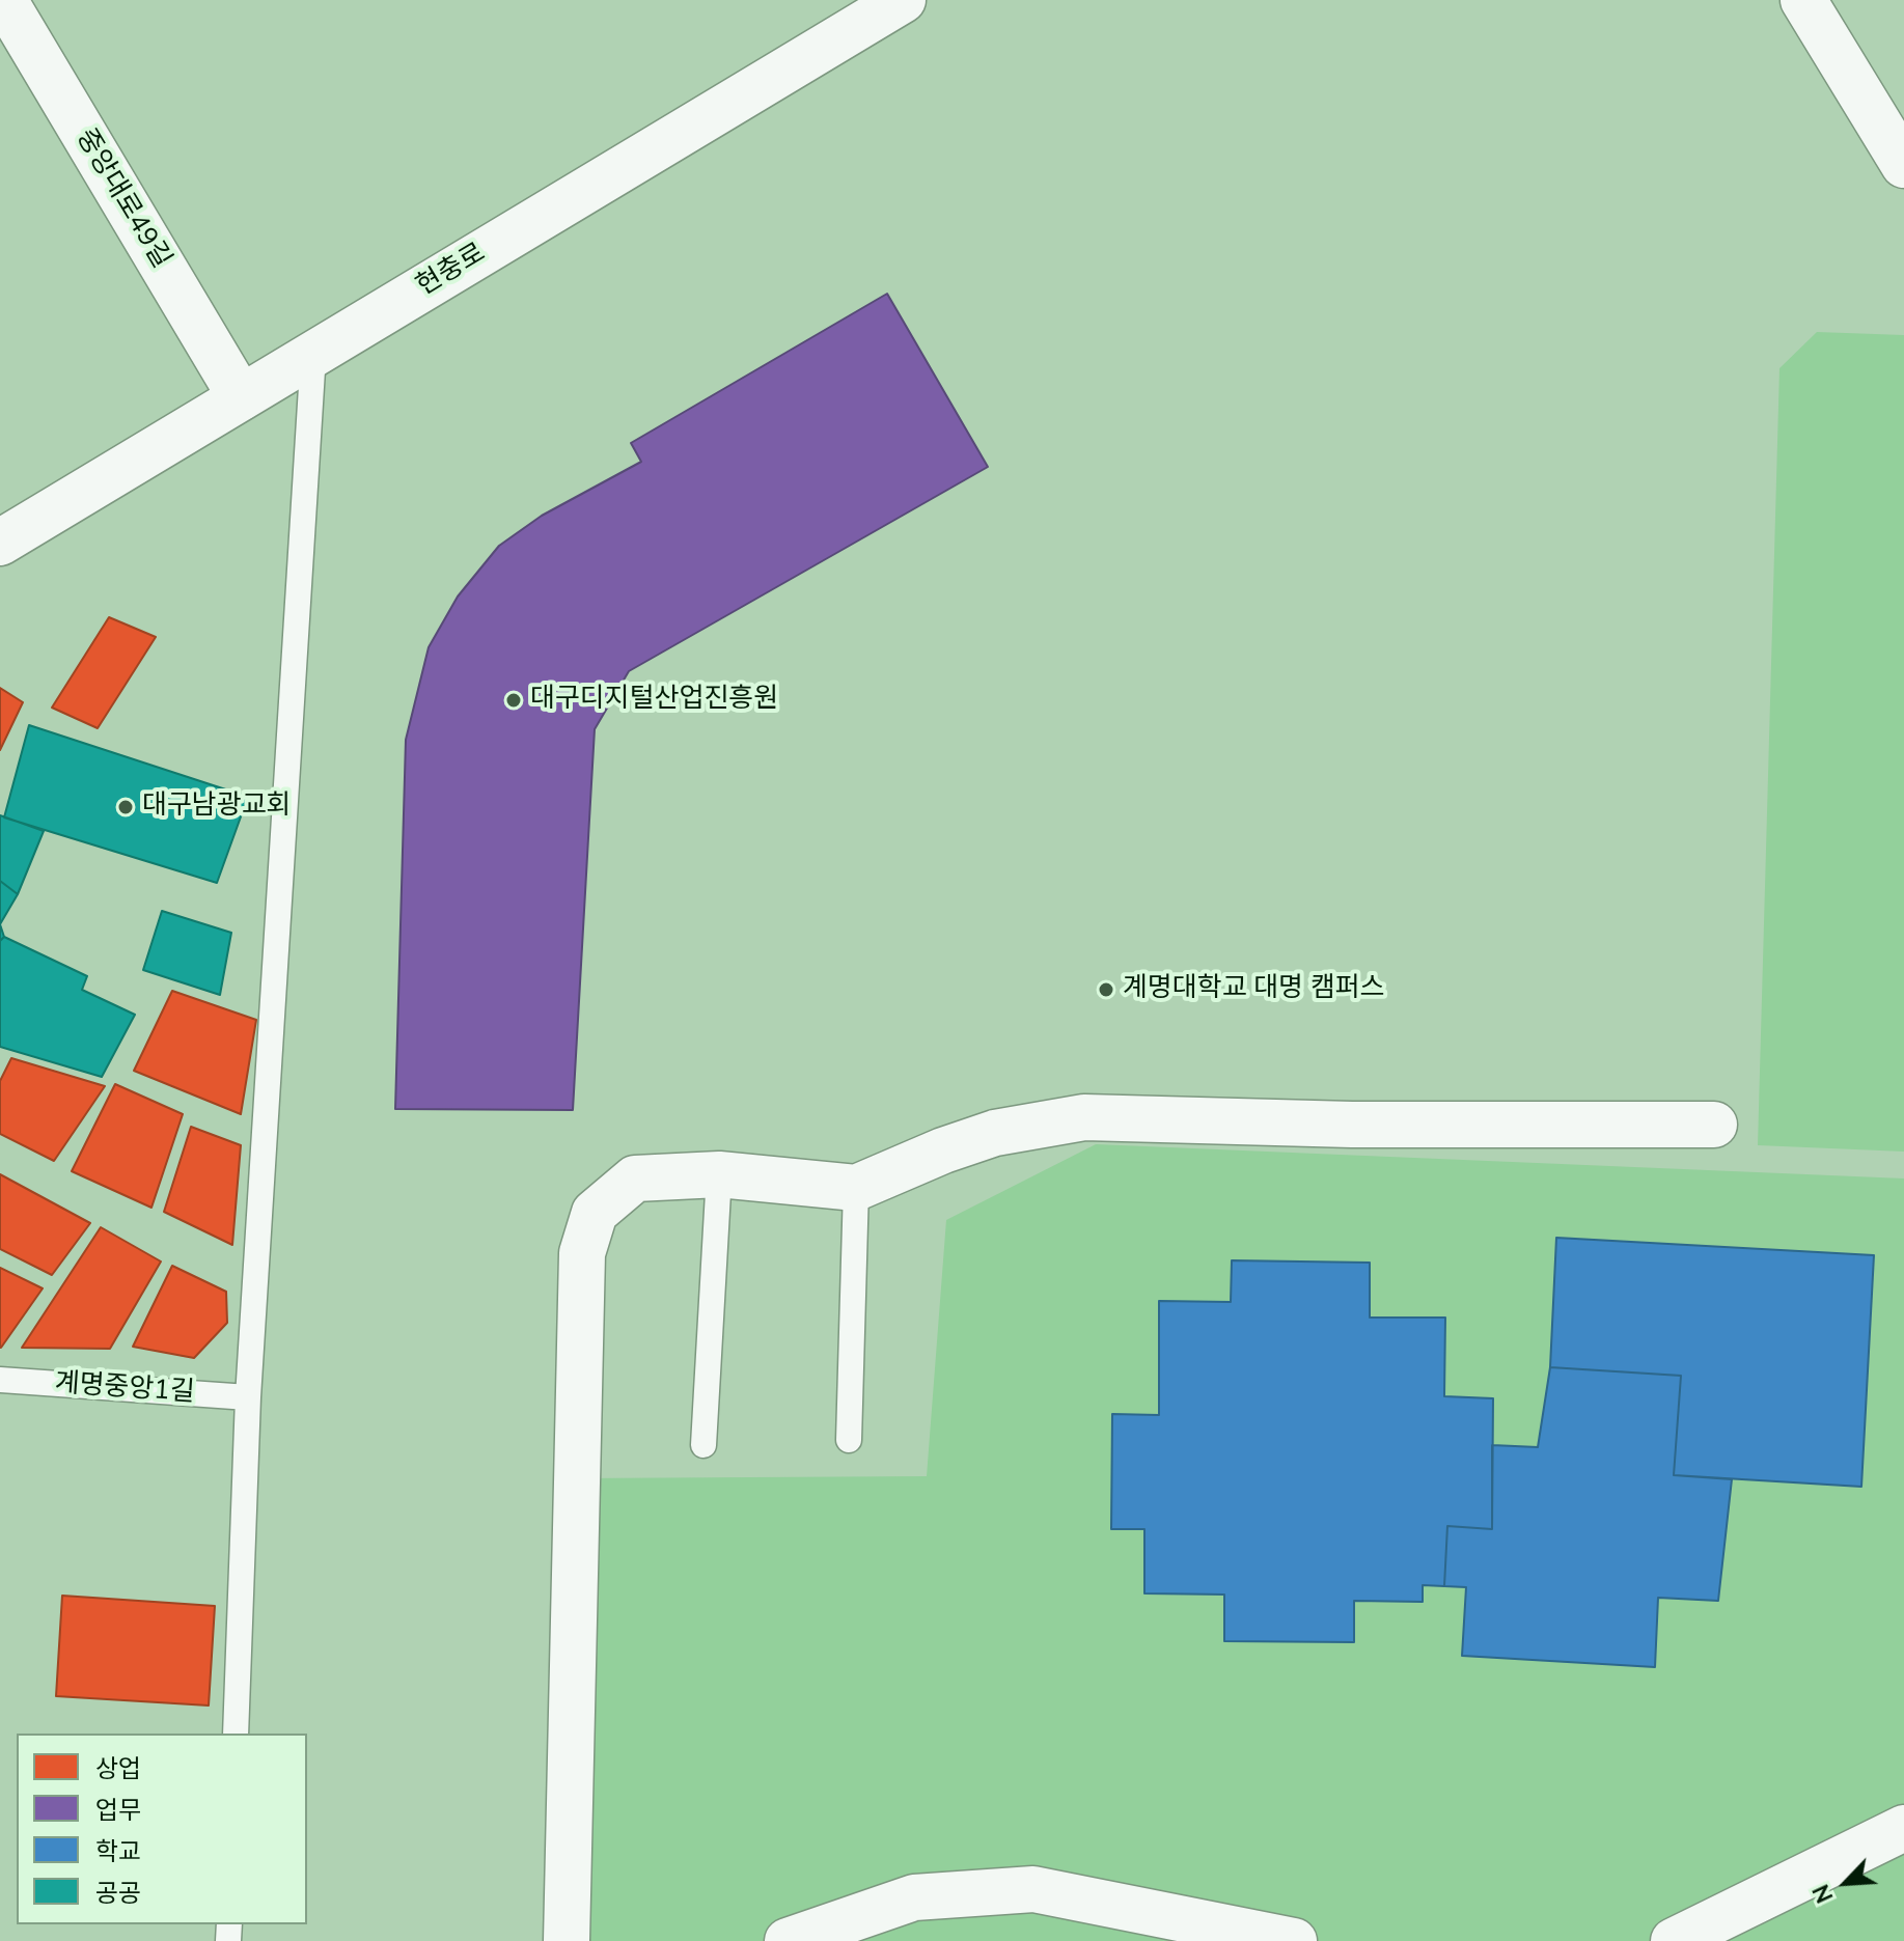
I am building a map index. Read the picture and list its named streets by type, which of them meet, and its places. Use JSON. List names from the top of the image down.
{
  "streets": {
    "street": ["중앙대로49길", "현충로"],
    "lane": ["계명중앙1길"]
  },
  "crossings": [
    ["중앙대로49길", "현충로"]
  ],
  "places": ["대구디지털산업진흥원", "대구남광교회", "계명대학교 대명 캠퍼스"],
  "legend": [
    "상업",
    "업무",
    "학교",
    "공공"
  ],
  "north": "bottom left"
}
